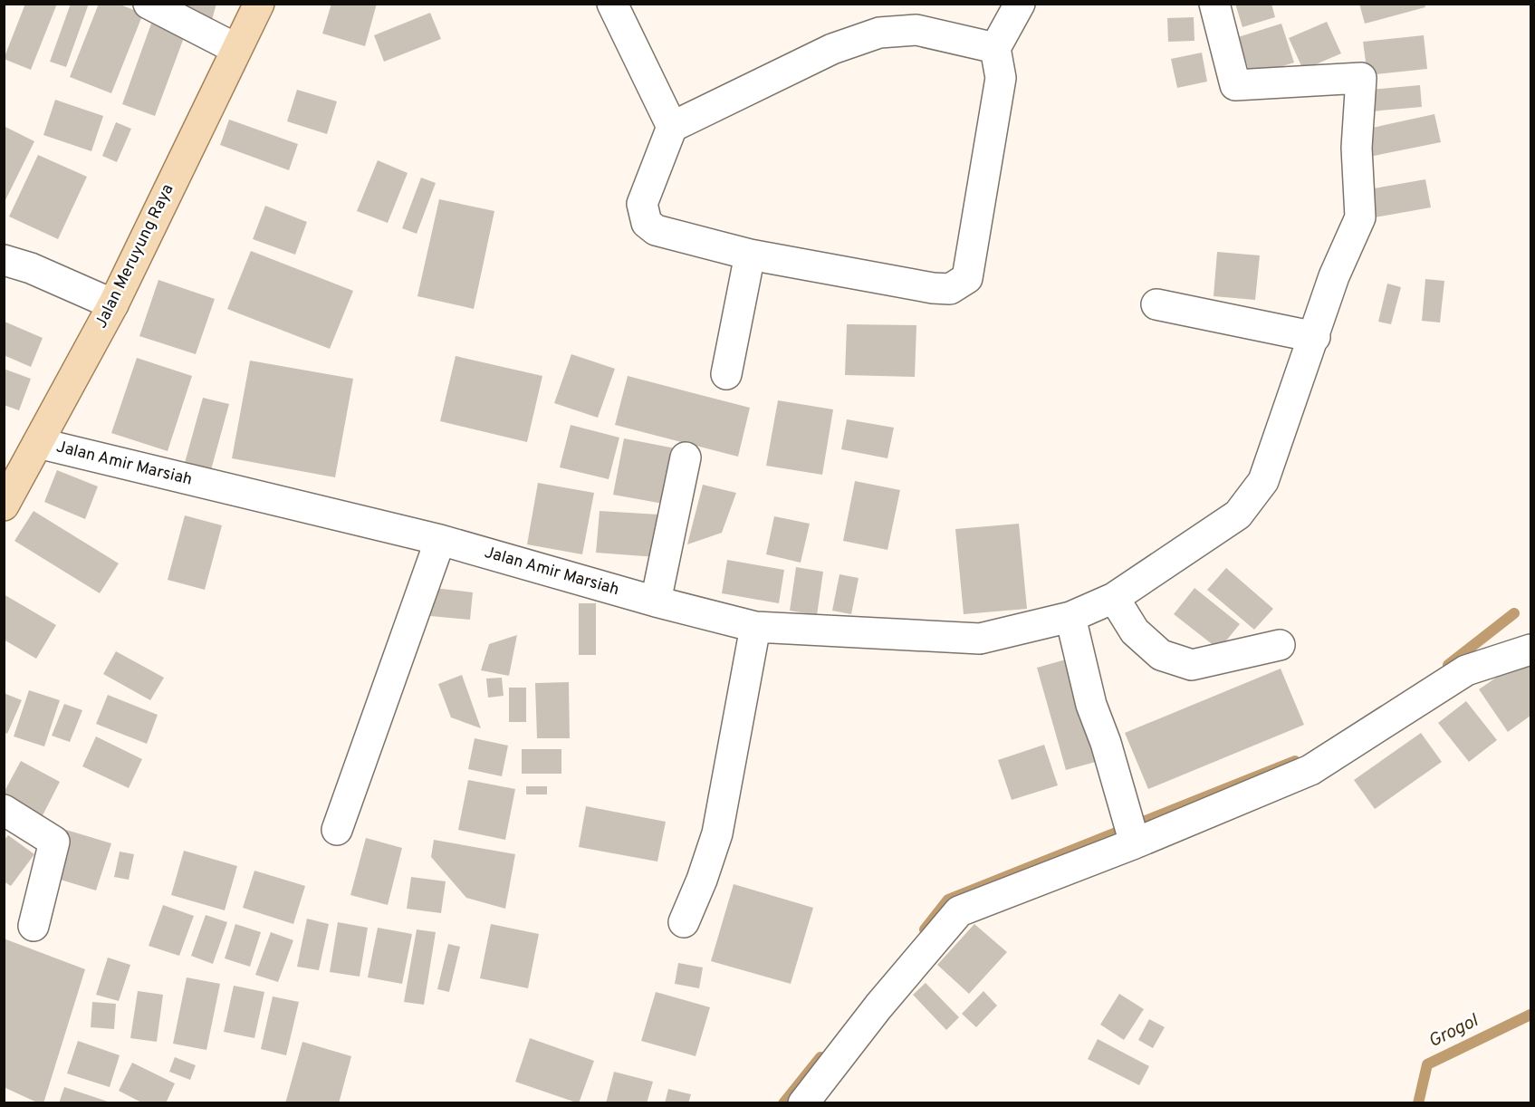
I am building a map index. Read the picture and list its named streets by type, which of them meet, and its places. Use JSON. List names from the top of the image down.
{
  "streets": {
    "main road": ["Jalan Meruyung Raya"],
    "street": ["Jalan Amir Marsiah"]
  },
  "crossings": [
    ["Jalan Meruyung Raya", "Jalan Amir Marsiah"]
  ],
  "water": ["Grogol"]
}
